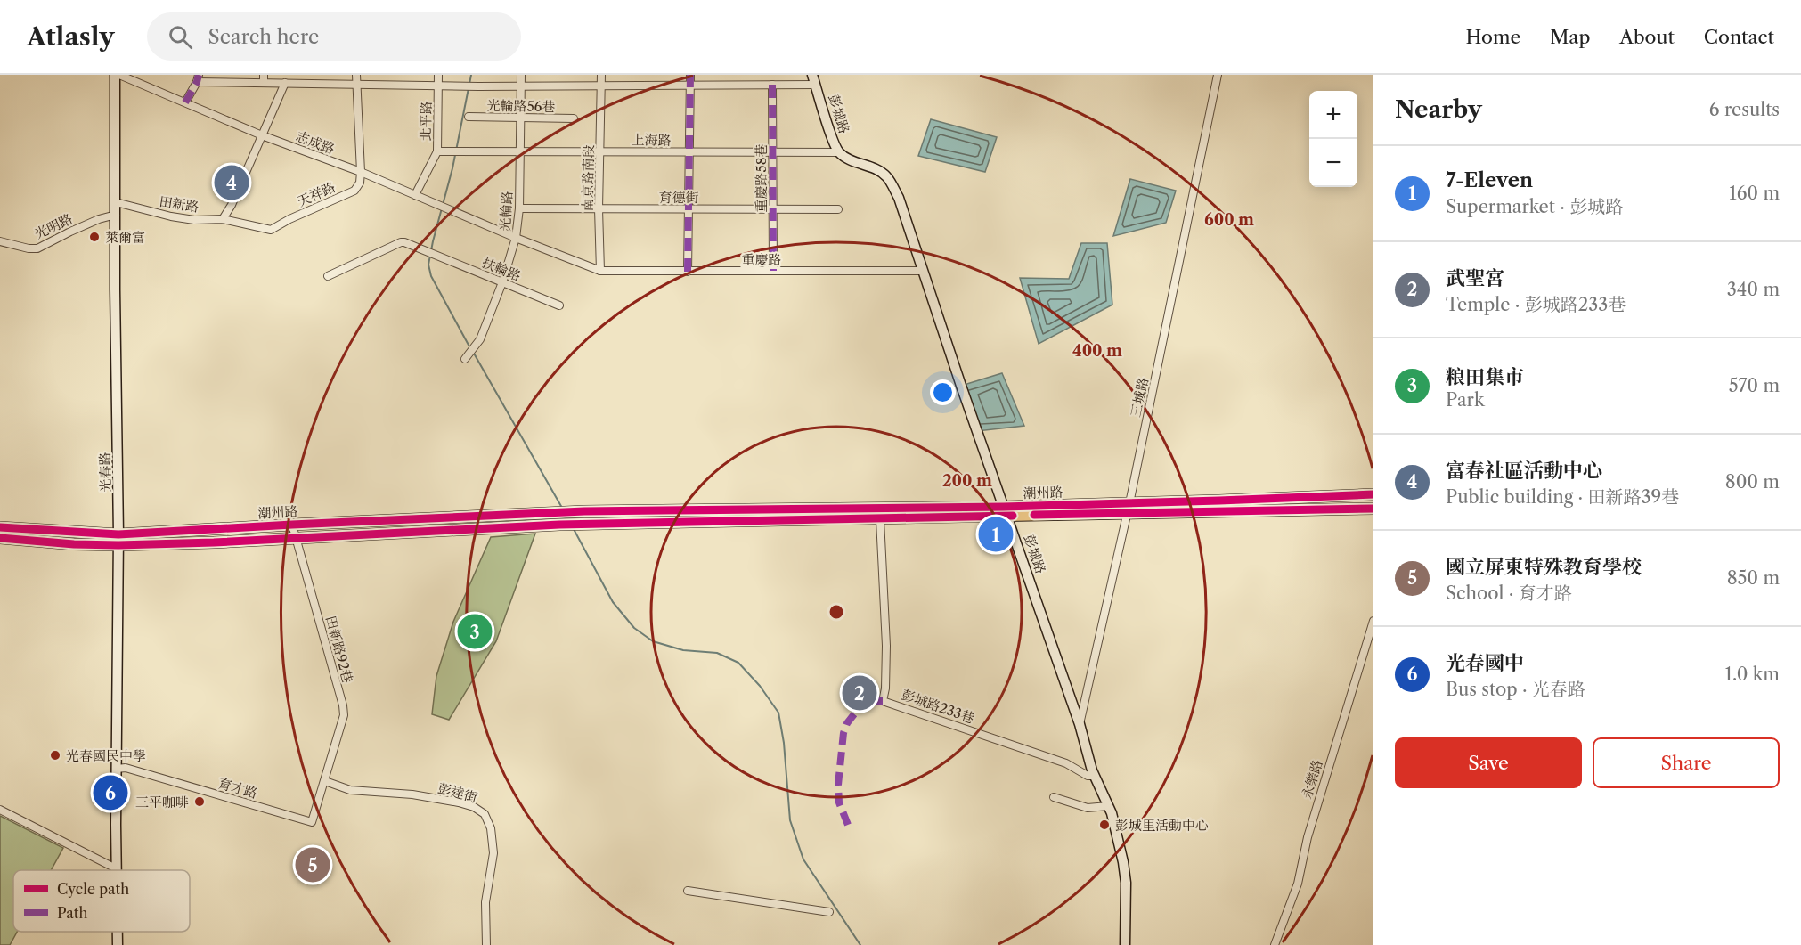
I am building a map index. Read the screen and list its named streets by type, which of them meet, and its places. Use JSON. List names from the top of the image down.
{
  "streets": {
    "main road": ["潮州路"],
    "street": [
      "光輪路56巷",
      "彭城路",
      "北平路",
      "上海路",
      "志成路",
      "南京路南段",
      "重慶路58巷",
      "天祥路",
      "育德街",
      "田新路",
      "光輪路",
      "光明路",
      "重慶路",
      "扶輪路",
      "三城路",
      "光春路",
      "田新路92巷",
      "彭城路233巷",
      "永樂路",
      "育才路",
      "彭達街"
    ]
  },
  "crossings": [
    ["光輪路56巷", "光輪路"],
    ["彭城路", "上海路"],
    ["彭城路", "重慶路"],
    ["彭城路", "三城路"],
    ["彭城路", "潮州路"],
    ["彭城路", "彭城路233巷"],
    ["北平路", "上海路"],
    ["北平路", "志成路"],
    ["上海路", "南京路南段"],
    ["上海路", "重慶路58巷"],
    ["上海路", "光輪路"],
    ["志成路", "天祥路"],
    ["志成路", "光輪路"],
    ["南京路南段", "育德街"],
    ["南京路南段", "重慶路"],
    ["重慶路58巷", "育德街"],
    ["重慶路58巷", "重慶路"],
    ["天祥路", "田新路"],
    ["育德街", "光輪路"],
    ["田新路", "光春路"],
    ["光輪路", "扶輪路"],
    ["光明路", "光春路"],
    ["三城路", "潮州路"],
    ["光春路", "潮州路"],
    ["光春路", "育才路"],
    ["潮州路", "田新路92巷"],
    ["潮州路", "彭城路233巷"],
    ["田新路92巷", "育才路"],
    ["田新路92巷", "彭達街"],
    ["育才路", "彭達街"]
  ],
  "places": [
    "萊爾富",
    "光春國民中學",
    "三平咖啡",
    "彭城里活動中心"
  ],
  "legend": ["Cycle path", "Path"],
  "page": {
    "header": "Atlasly",
    "search": "Search here",
    "nav": [
      "Home",
      "Map",
      "About",
      "Contact"
    ],
    "heading": ["Nearby", "6 results"],
    "map_buttons": ["+", "−"],
    "list": [
      {
        "mark": "1",
        "name": "7-Eleven",
        "note": "Supermarket · 彭城路",
        "value": "160 m"
      },
      {
        "mark": "2",
        "name": "武聖宮",
        "note": "Temple · 彭城路233巷",
        "value": "340 m"
      },
      {
        "mark": "3",
        "name": "粮田集市",
        "note": "Park",
        "value": "570 m"
      },
      {
        "mark": "4",
        "name": "富春社區活動中心",
        "note": "Public building · 田新路39巷",
        "value": "800 m"
      },
      {
        "mark": "5",
        "name": "國立屏東特殊教育學校",
        "note": "School · 育才路",
        "value": "850 m"
      },
      {
        "mark": "6",
        "name": "光春國中",
        "note": "Bus stop · 光春路",
        "value": "1.0 km"
      }
    ],
    "pins": [
      "4",
      "1",
      "3",
      "2",
      "6",
      "5"
    ],
    "buttons": ["Save", "Share"]
  },
  "rings": ["600 m", "400 m", "200 m"]
}
